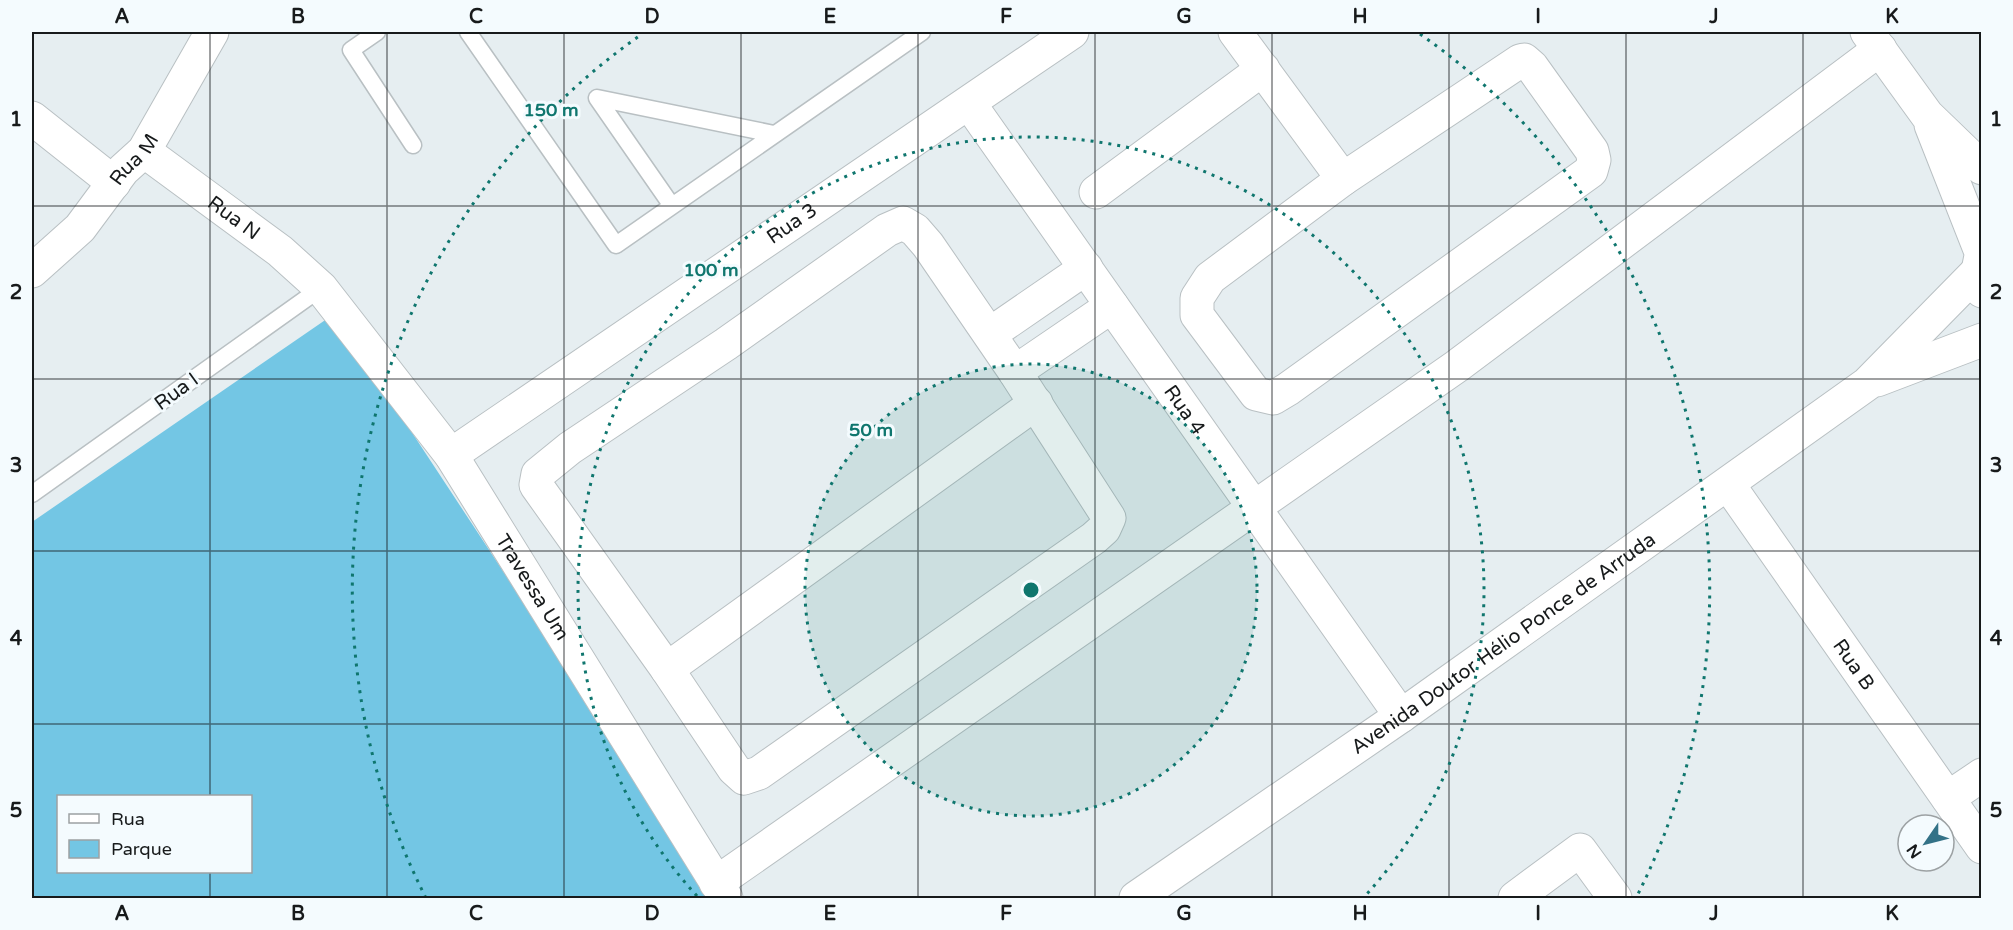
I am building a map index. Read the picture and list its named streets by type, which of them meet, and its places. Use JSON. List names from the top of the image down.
{
  "streets": {
    "street": [
      "Rua M",
      "Rua N",
      "Rua 3",
      "Rua 4",
      "Travessa Um",
      "Avenida Doutor Hélio Ponce de Arruda",
      "Rua B"
    ],
    "lane": ["Rua I"]
  },
  "crossings": [
    ["Rua M", "Rua N"],
    ["Rua N", "Rua I"],
    ["Rua N", "Travessa Um"],
    ["Rua 3", "Rua 4"],
    ["Rua 3", "Travessa Um"],
    ["Rua I", "Travessa Um"],
    ["Rua 4", "Avenida Doutor Hélio Ponce de Arruda"],
    ["Avenida Doutor Hélio Ponce de Arruda", "Rua B"]
  ],
  "legend": ["Rua", "Parque"],
  "north": "bottom left",
  "grid": {
    "columns": [
      "A",
      "B",
      "C",
      "D",
      "E",
      "F",
      "G",
      "H",
      "I",
      "J",
      "K"
    ],
    "rows": [
      "1",
      "2",
      "3",
      "4",
      "5"
    ]
  },
  "rings": ["150 m", "100 m", "50 m"]
}
